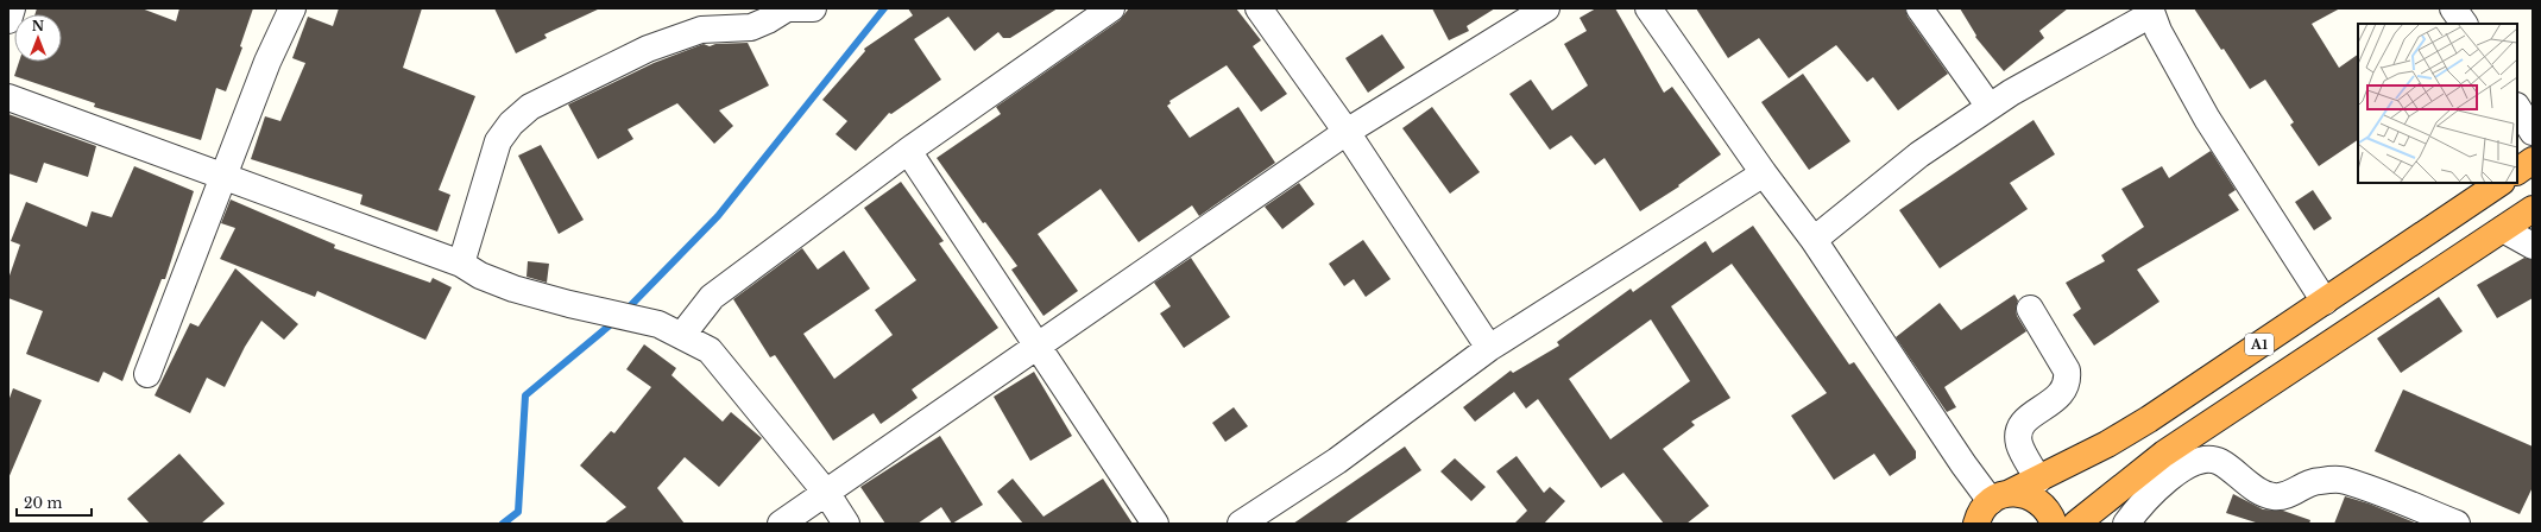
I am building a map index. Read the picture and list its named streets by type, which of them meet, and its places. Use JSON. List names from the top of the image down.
{
  "streets": {
    "highway": ["A1"]
  },
  "scale_bar": "20 m",
  "north": "top"
}
